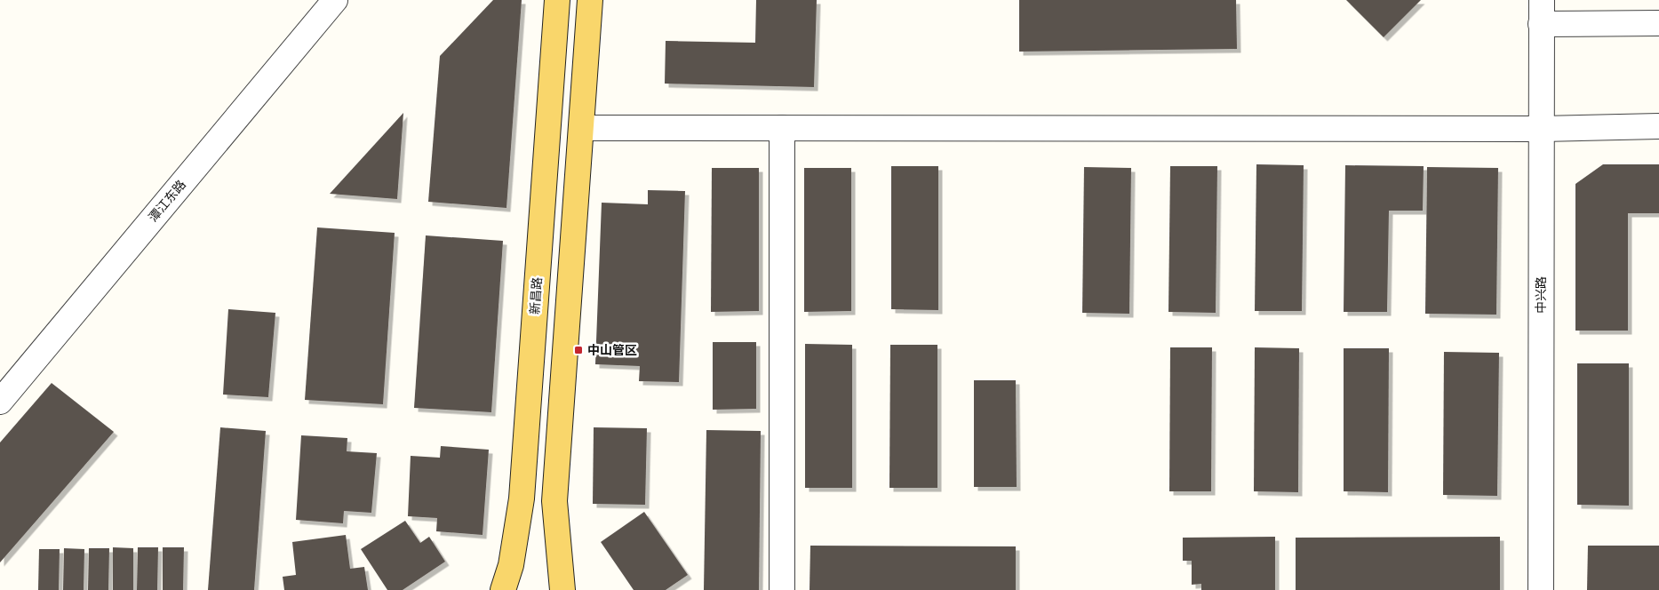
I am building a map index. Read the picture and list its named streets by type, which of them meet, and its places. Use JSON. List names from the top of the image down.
{
  "streets": {
    "main road": ["新昌路"],
    "street": ["潭江东路", "中兴路"]
  },
  "places": {
    "transit": ["中山管区"]
  }
}
